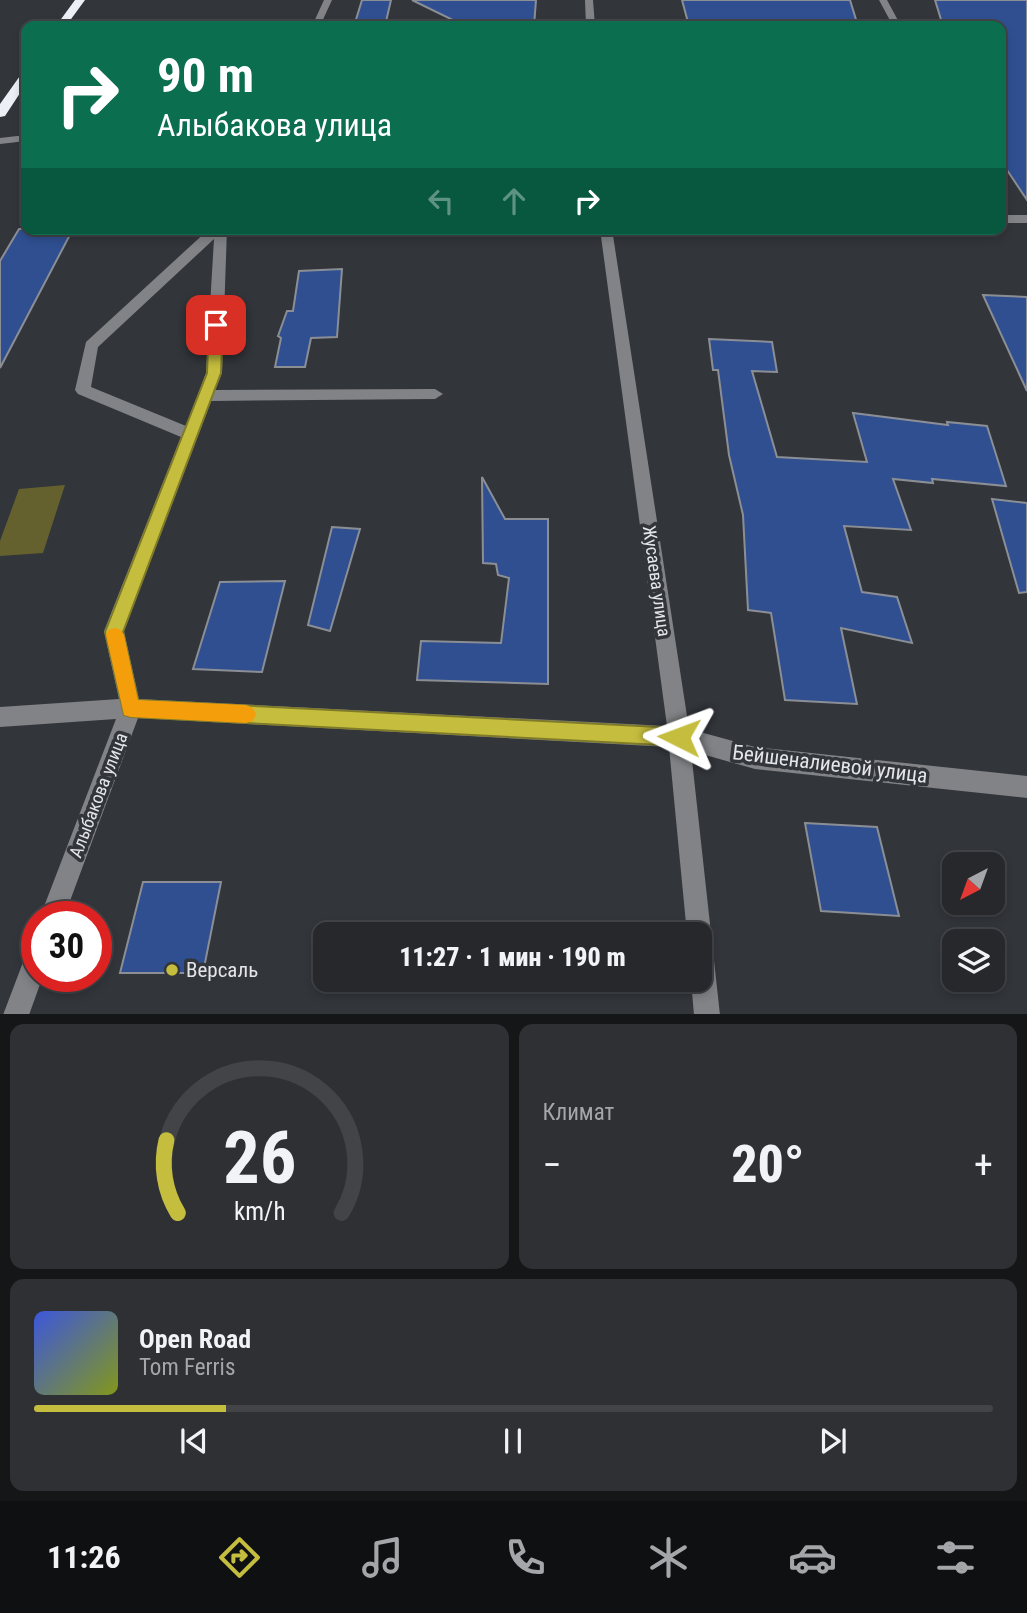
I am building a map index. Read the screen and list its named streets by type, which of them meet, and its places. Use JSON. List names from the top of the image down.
{
  "streets": {
    "street": ["Жусаева улица", "Бейшеналиевой улица", "Алыбакова улица"]
  },
  "crossings": [
    ["Жусаева улица", "Бейшеналиевой улица"],
    ["Бейшеналиевой улица", "Алыбакова улица"]
  ],
  "places": ["Версаль"],
  "north": "bottom left",
  "page": {
    "turn": ["90 m", "Алыбакова улица"],
    "limit": "30",
    "trip": "11:27 · 1 мин · 190 m",
    "tile": "Климат",
    "heat": ["−", "20°", "+"],
    "song": ["Open Road", "Tom Ferris"],
    "tabs": "11:26",
    "gauge": ["26", "km/h"]
  }
}
